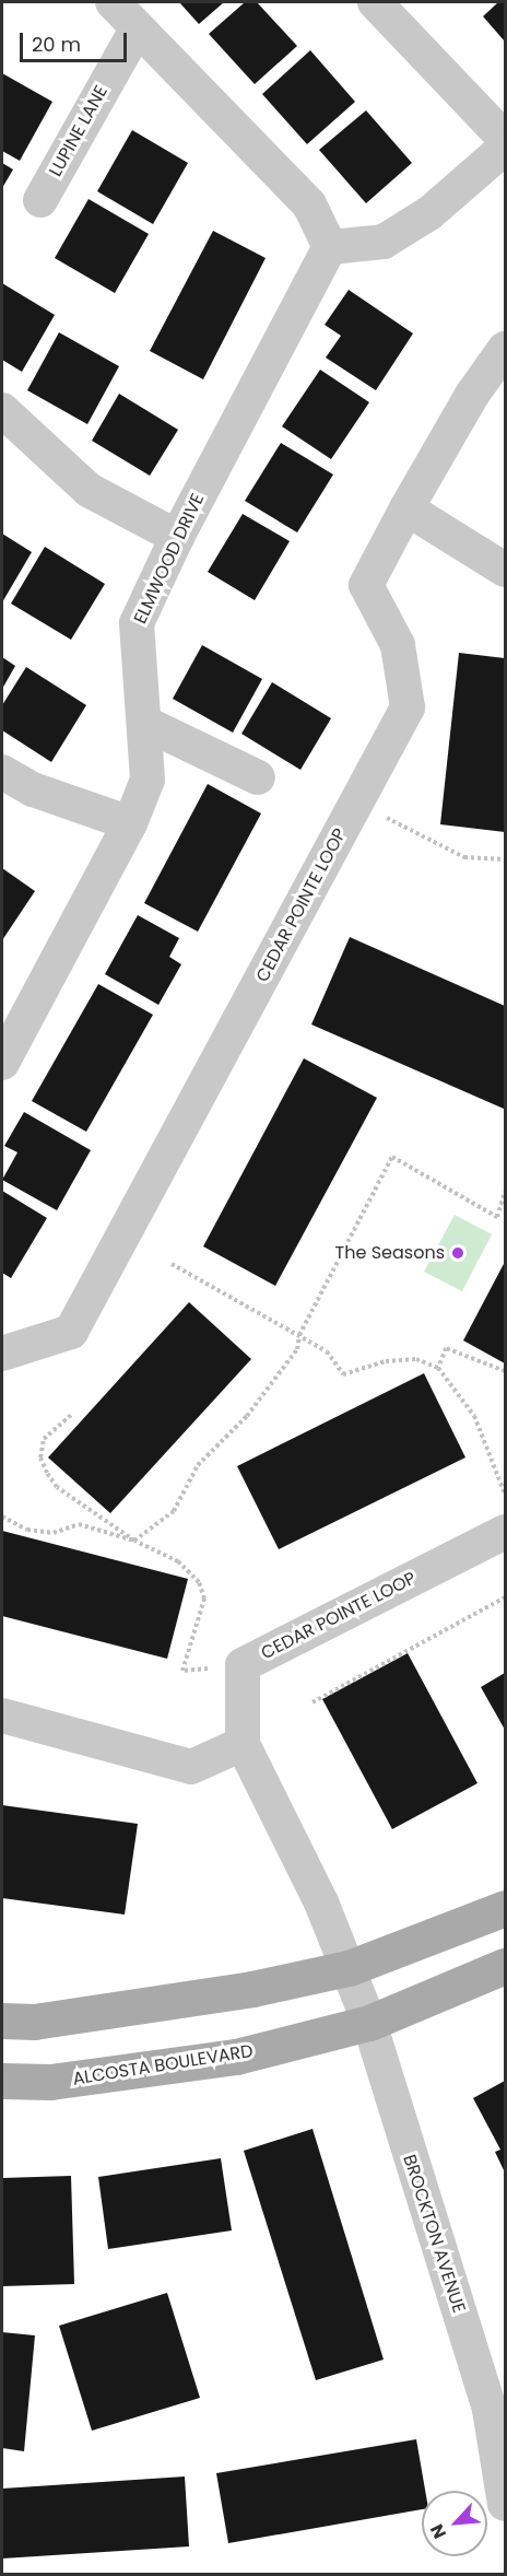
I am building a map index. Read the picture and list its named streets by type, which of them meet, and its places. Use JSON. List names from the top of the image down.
{
  "streets": {
    "main road": ["ALCOSTA BOULEVARD"],
    "street": [
      "LUPINE LANE",
      "ELMWOOD DRIVE",
      "CEDAR POINTE LOOP",
      "BROCKTON AVENUE"
    ]
  },
  "crossings": [
    ["CEDAR POINTE LOOP", "BROCKTON AVENUE"],
    ["ALCOSTA BOULEVARD", "BROCKTON AVENUE"]
  ],
  "places": ["The Seasons"],
  "scale_bar": "20 m",
  "north": "bottom left"
}
